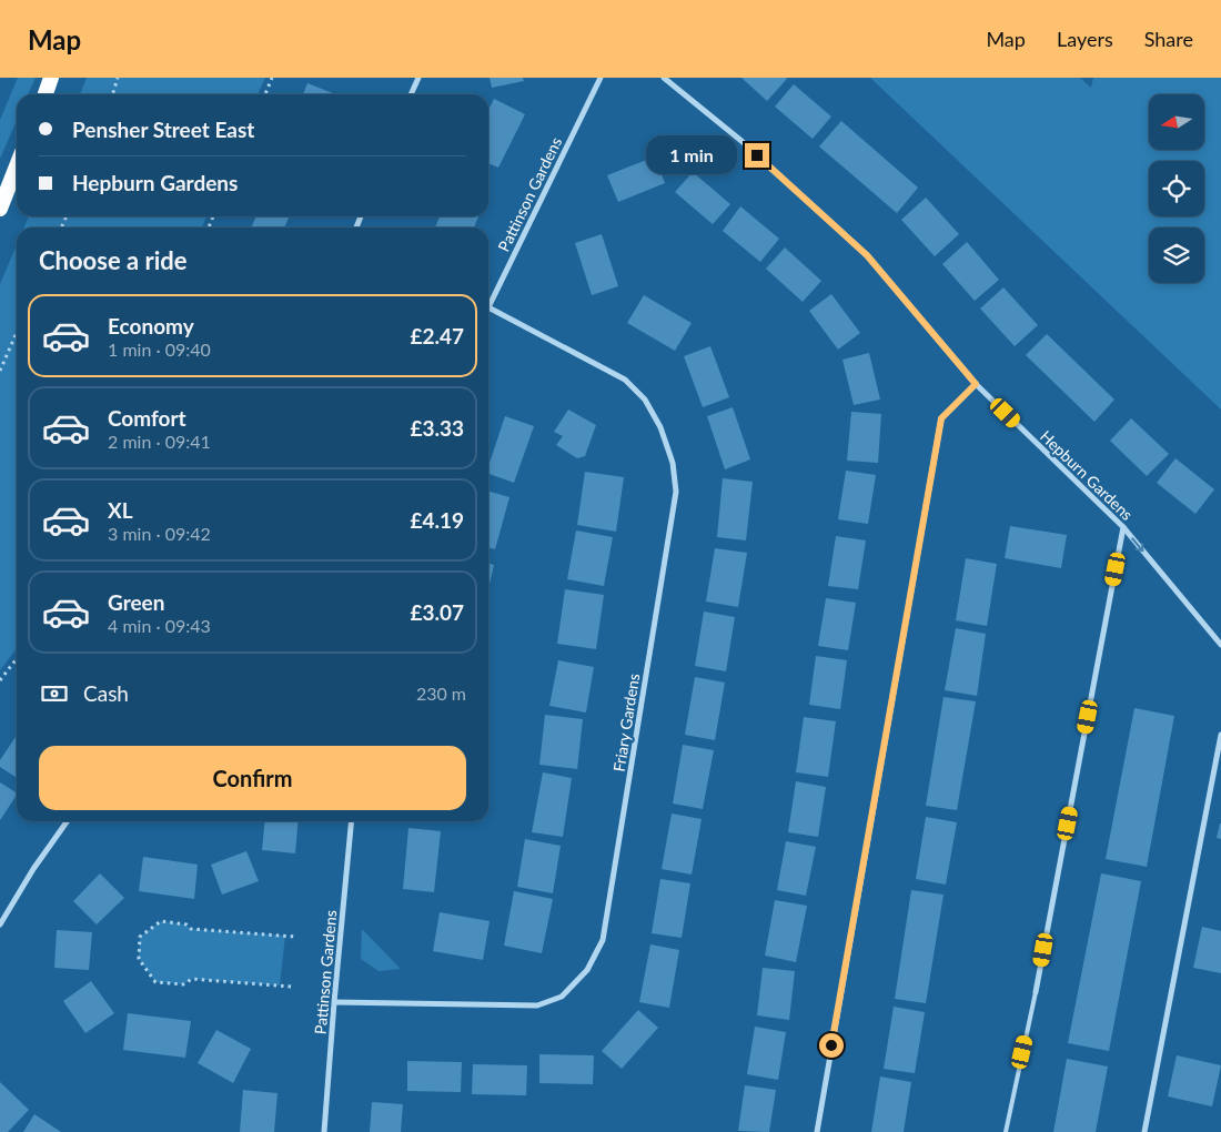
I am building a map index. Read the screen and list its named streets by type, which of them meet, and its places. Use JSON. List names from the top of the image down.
{
  "streets": {
    "street": ["Pattinson Gardens", "Hepburn Gardens", "Friary Gardens"]
  },
  "crossings": [
    ["Pattinson Gardens", "Friary Gardens"]
  ],
  "north": "left",
  "page": {
    "header": "Map",
    "nav": ["Map", "Layers", "Share"],
    "banner": ["Pensher Street East", "Hepburn Gardens"],
    "bubble": "1 min",
    "heading": "Choose a ride",
    "list": [
      {
        "name": "Economy",
        "note": "1 min · 09:40",
        "value": "£2.47"
      },
      {
        "name": "Comfort",
        "note": "2 min · 09:41",
        "value": "£3.33"
      },
      {
        "name": "XL",
        "note": "3 min · 09:42",
        "value": "£4.19"
      },
      {
        "name": "Green",
        "note": "4 min · 09:43",
        "value": "£3.07"
      }
    ],
    "pay": ["Cash", "230 m"],
    "buttons": "Confirm"
  }
}
